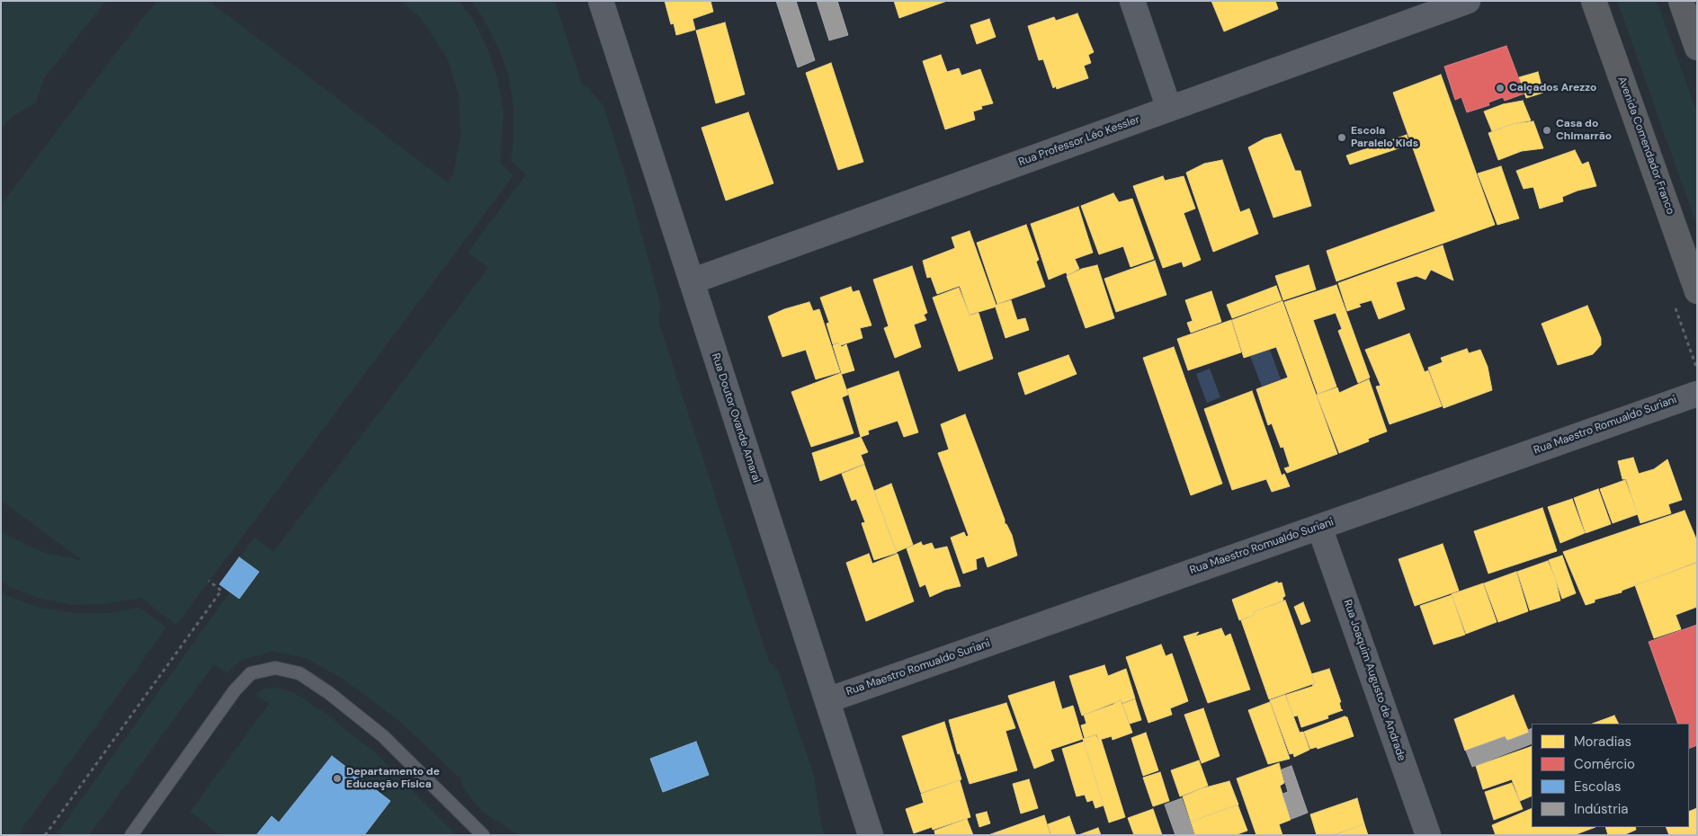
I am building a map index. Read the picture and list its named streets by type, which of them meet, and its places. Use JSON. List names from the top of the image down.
{
  "streets": {
    "highway": ["Avenida Comendador Franco"],
    "street": [
      "Rua Professor Léo Kessler",
      "Rua Doutor Ovande Amaral",
      "Rua Maestro Romualdo Suriani",
      "Rua Joaquim Augusto de Andrade"
    ]
  },
  "crossings": [
    ["Rua Professor Léo Kessler", "Rua Doutor Ovande Amaral"],
    ["Rua Doutor Ovande Amaral", "Rua Maestro Romualdo Suriani"],
    ["Rua Maestro Romualdo Suriani", "Rua Joaquim Augusto de Andrade"]
  ],
  "places": [
    "Calçados Arezzo",
    "Casa do Chimarrão",
    "Escola Paralelo Kids",
    "Departamento de Educação Física"
  ],
  "legend": [
    "Moradias",
    "Comércio",
    "Escolas",
    "Indústria"
  ]
}
